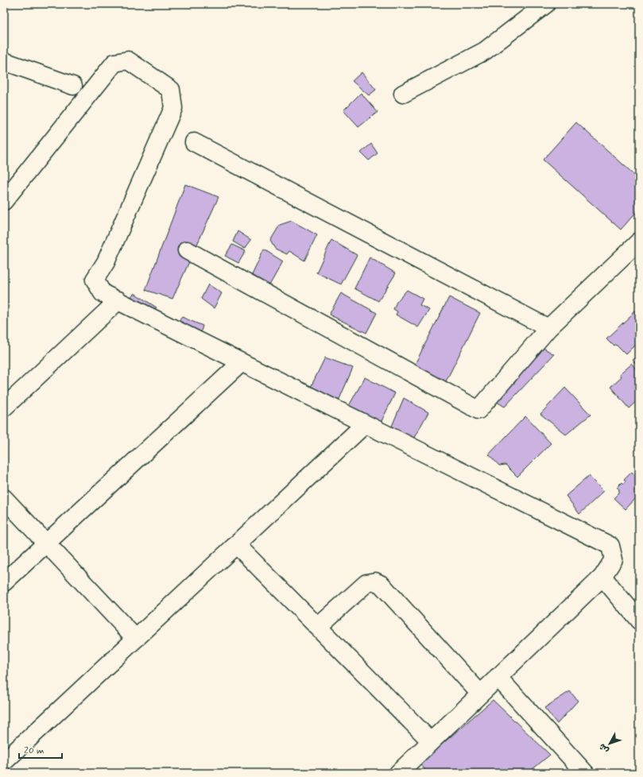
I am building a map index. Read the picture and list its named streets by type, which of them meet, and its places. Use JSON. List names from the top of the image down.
{
  "scale_bar": "20 m",
  "north": "bottom left"
}
